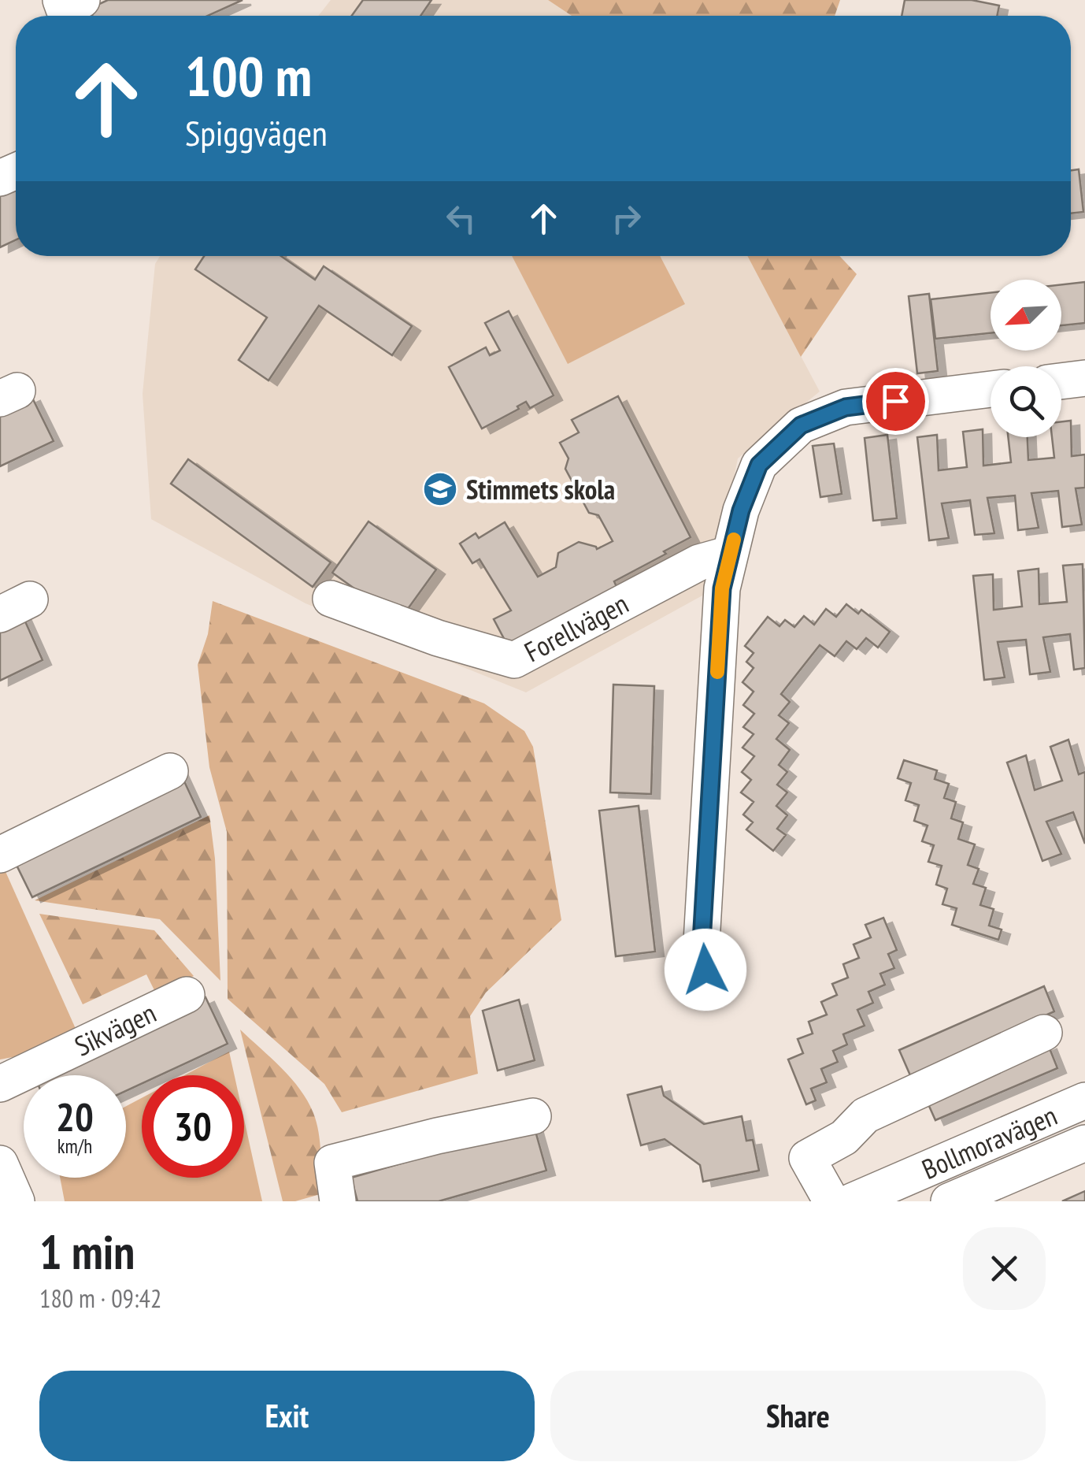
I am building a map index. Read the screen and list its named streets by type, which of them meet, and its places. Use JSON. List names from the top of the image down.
{
  "streets": {
    "street": ["Forellvägen", "Sikvägen", "Bollmoravägen"]
  },
  "places": {
    "school or university": ["Stimmets skola"]
  },
  "north": "bottom left",
  "page": {
    "turn": ["100 m", "Spiggvägen"],
    "speed": "20 km/h",
    "limit": "30",
    "heading": ["1 min", "180 m · 09:42"],
    "buttons": ["Exit", "Share"]
  }
}
